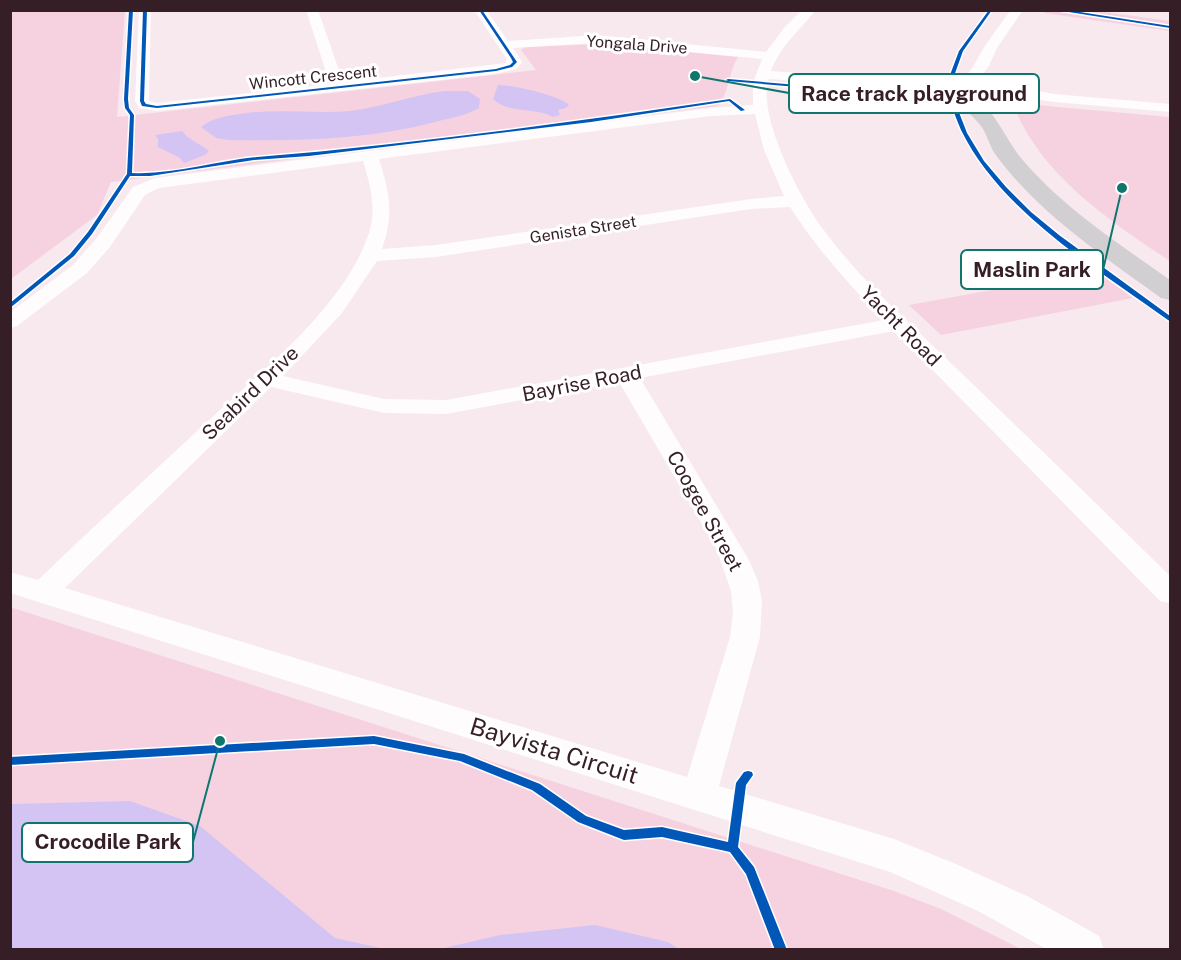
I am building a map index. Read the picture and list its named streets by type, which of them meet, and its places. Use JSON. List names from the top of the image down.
{
  "streets": {
    "street": [
      "Yongala Drive",
      "Wincott Crescent",
      "Genista Street",
      "Yacht Road",
      "Bayrise Road",
      "Seabird Drive",
      "Coogee Street",
      "Bayvista Circuit"
    ]
  },
  "crossings": [
    ["Yongala Drive", "Wincott Crescent"],
    ["Yongala Drive", "Yacht Road"],
    ["Genista Street", "Yacht Road"],
    ["Genista Street", "Seabird Drive"],
    ["Yacht Road", "Bayrise Road"],
    ["Bayrise Road", "Seabird Drive"],
    ["Bayrise Road", "Coogee Street"],
    ["Seabird Drive", "Bayvista Circuit"],
    ["Coogee Street", "Bayvista Circuit"]
  ],
  "places": ["Race track playground", "Maslin Park", "Crocodile Park"]
}
